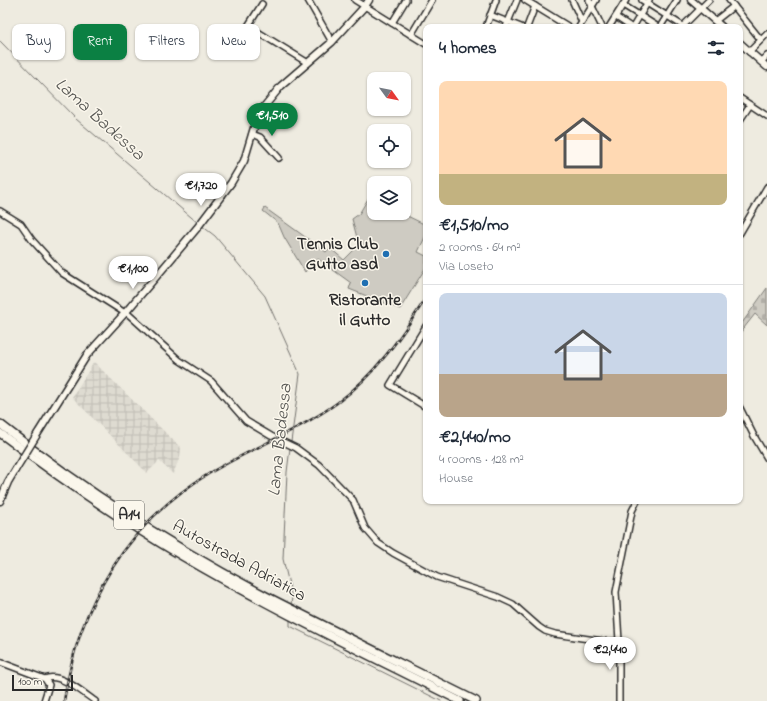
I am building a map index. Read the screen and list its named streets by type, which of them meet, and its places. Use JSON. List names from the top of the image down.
{
  "streets": {
    "highway": ["A14", "Autostrada Adriatica"]
  },
  "water": ["Lama Badessa"],
  "places": ["Tennis Club Gutto asd", "Ristorante il Gutto"],
  "scale_bar": "100 m",
  "north": "bottom right",
  "page": {
    "chip": [
      "Buy",
      "Rent",
      "Filters",
      "New"
    ],
    "heading": "4 homes",
    "list": [
      {
        "name": "€1,510/mo",
        "note": "2 rooms · 64 m² · Via Loseto"
      },
      {
        "name": "€2,440/mo",
        "note": "4 rooms · 128 m² · House"
      }
    ],
    "price": [
      "€1,510",
      "€1,720",
      "€1,100",
      "€2,440"
    ],
    "scale": "100 m"
  }
}
